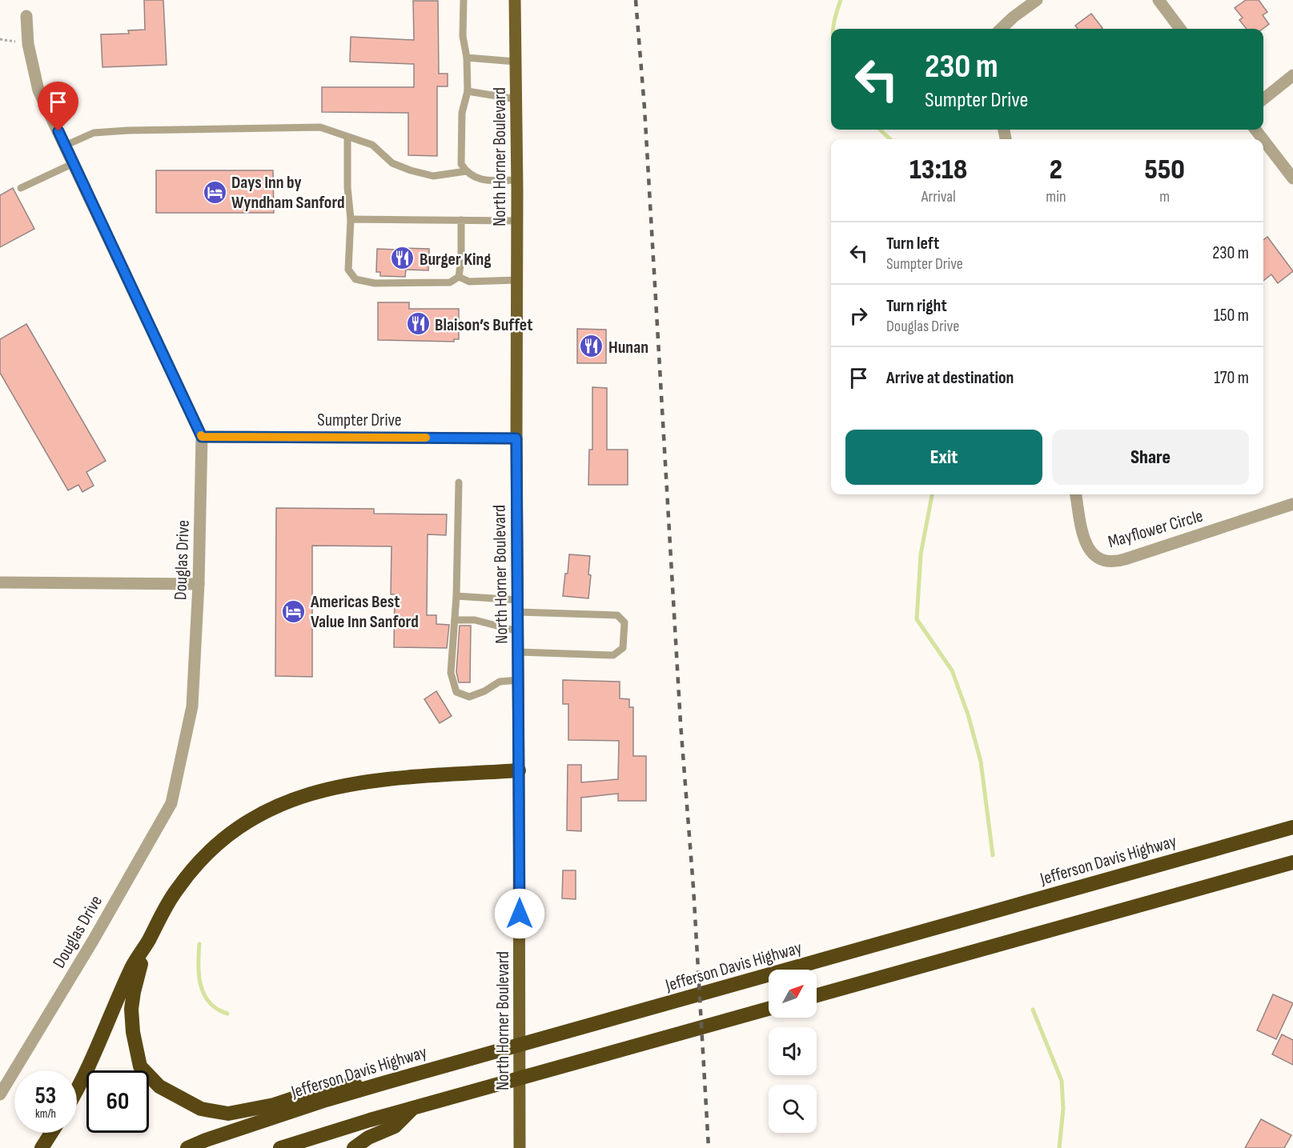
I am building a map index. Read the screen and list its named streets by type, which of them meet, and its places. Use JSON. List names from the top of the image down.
{
  "streets": {
    "highway": ["Jefferson Davis Highway"],
    "main road": ["North Horner Boulevard"],
    "street": ["Sumpter Drive", "Mayflower Circle", "Douglas Drive"]
  },
  "crossings": [
    ["North Horner Boulevard", "Sumpter Drive"],
    ["Sumpter Drive", "Douglas Drive"]
  ],
  "places": {
    "hotel": ["Days Inn by Wyndham Sanford", "Americas Best Value Inn Sanford"],
    "restaurant": ["Burger King", "Blaison’s Buffet", "Hunan"]
  },
  "north": "top right",
  "page": {
    "turn": ["230 m", "Sumpter Drive"],
    "eta": [
      "13:18",
      "Arrival",
      "2",
      "min",
      "550",
      "m"
    ],
    "list": [
      {
        "name": "Turn left",
        "note": "Sumpter Drive",
        "value": "230 m"
      },
      {
        "name": "Turn right",
        "note": "Douglas Drive",
        "value": "150 m"
      },
      {
        "name": "Arrive at destination",
        "value": "170 m"
      }
    ],
    "buttons": ["Exit", "Share"],
    "speed": "53 km/h",
    "limit": "60"
  }
}
